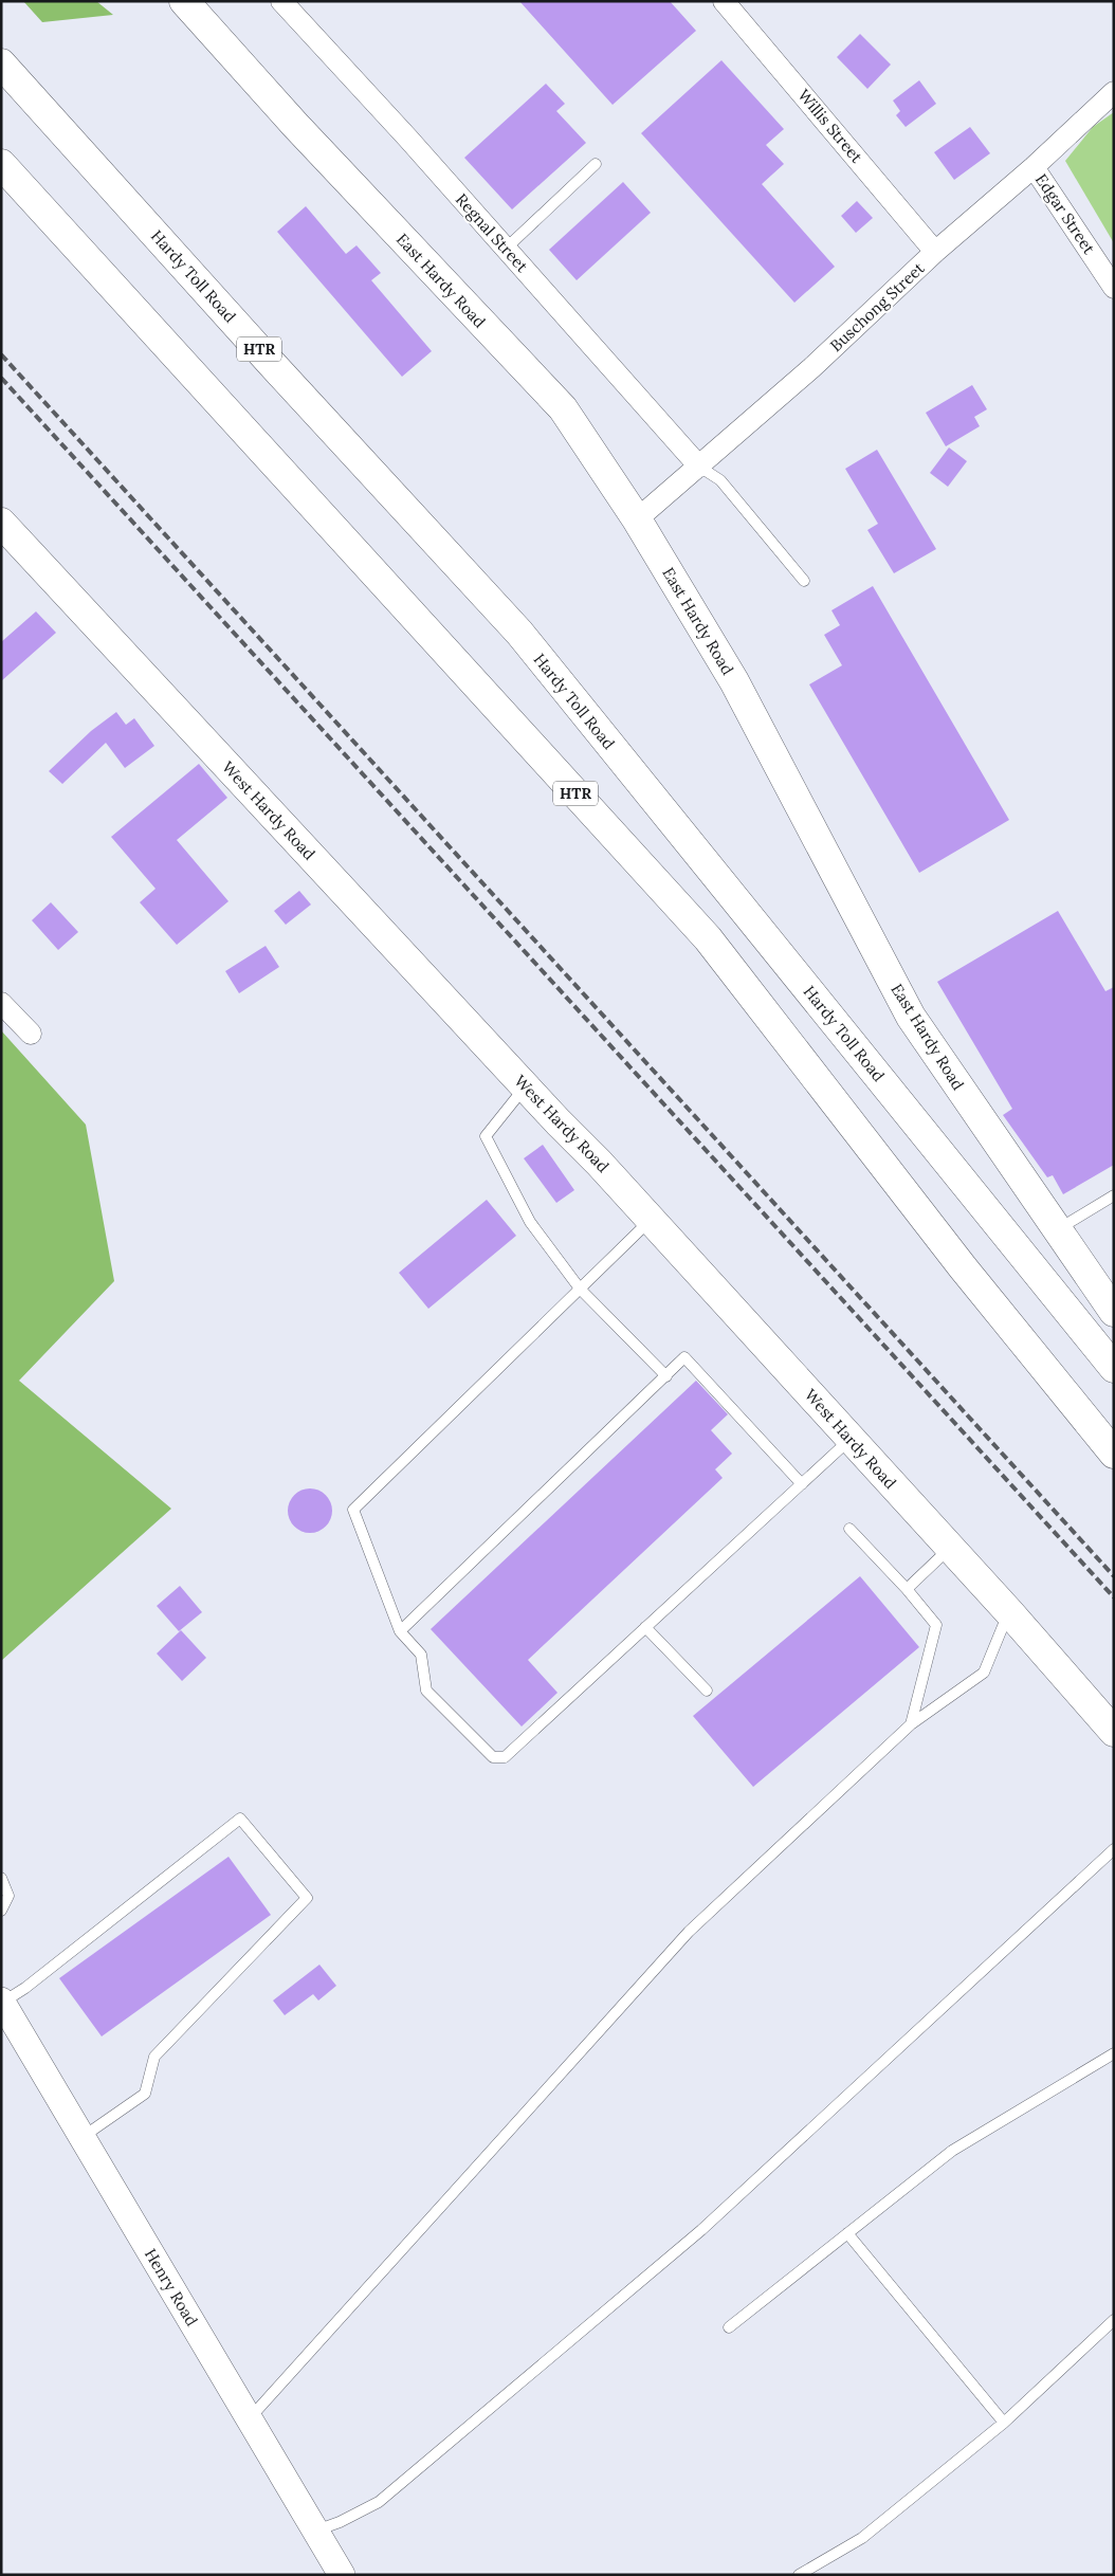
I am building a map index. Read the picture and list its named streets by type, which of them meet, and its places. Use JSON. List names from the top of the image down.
{
  "streets": {
    "main road": [
      "Hardy Toll Road",
      "East Hardy Road",
      "HTR",
      "West Hardy Road"
    ],
    "street": [
      "Willis Street",
      "Edgar Street",
      "Regnal Street",
      "Buschong Street",
      "Henry Road"
    ]
  },
  "crossings": [
    ["Willis Street", "Buschong Street"],
    ["Edgar Street", "Buschong Street"],
    ["Regnal Street", "Buschong Street"],
    ["East Hardy Road", "Buschong Street"]
  ]
}
